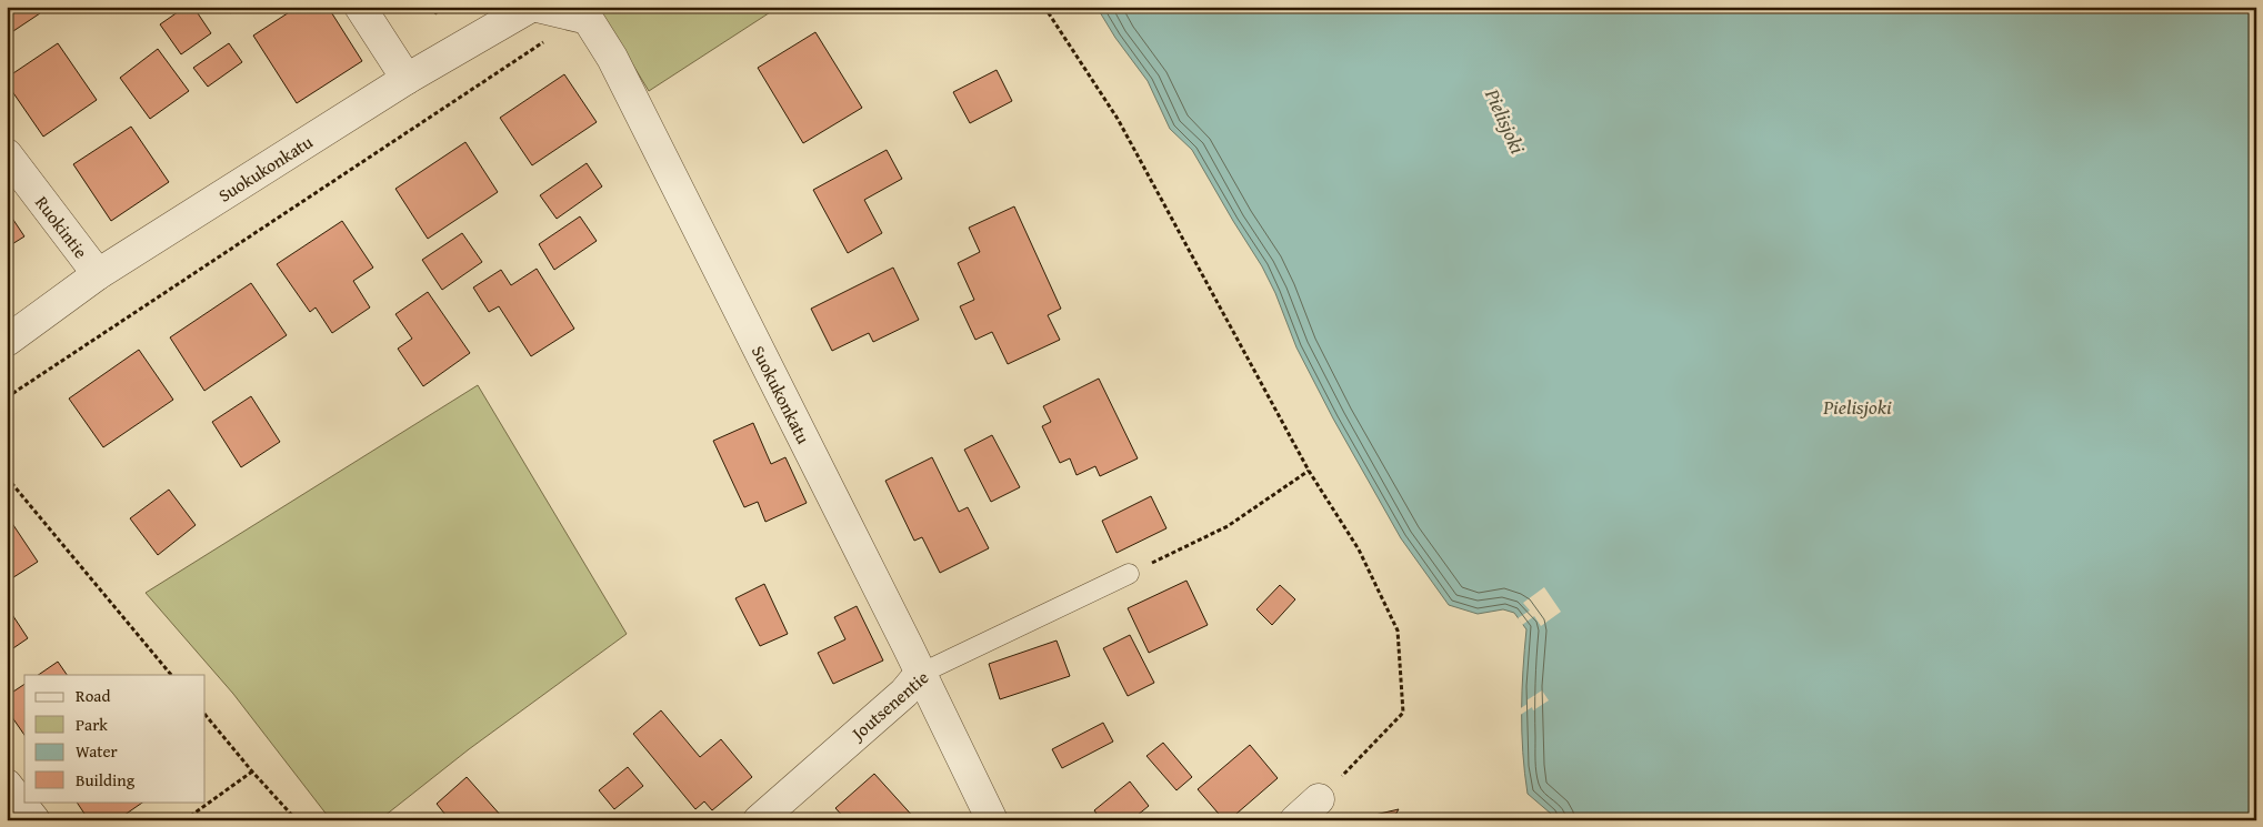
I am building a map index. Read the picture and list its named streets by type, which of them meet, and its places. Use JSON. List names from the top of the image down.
{
  "streets": {
    "street": ["Suokukonkatu", "Ruokintie", "Joutsenentie"]
  },
  "crossings": [
    ["Suokukonkatu", "Ruokintie"],
    ["Suokukonkatu", "Joutsenentie"]
  ],
  "water": ["Pielisjoki"],
  "legend": [
    "Road",
    "Park",
    "Water",
    "Building"
  ]
}
